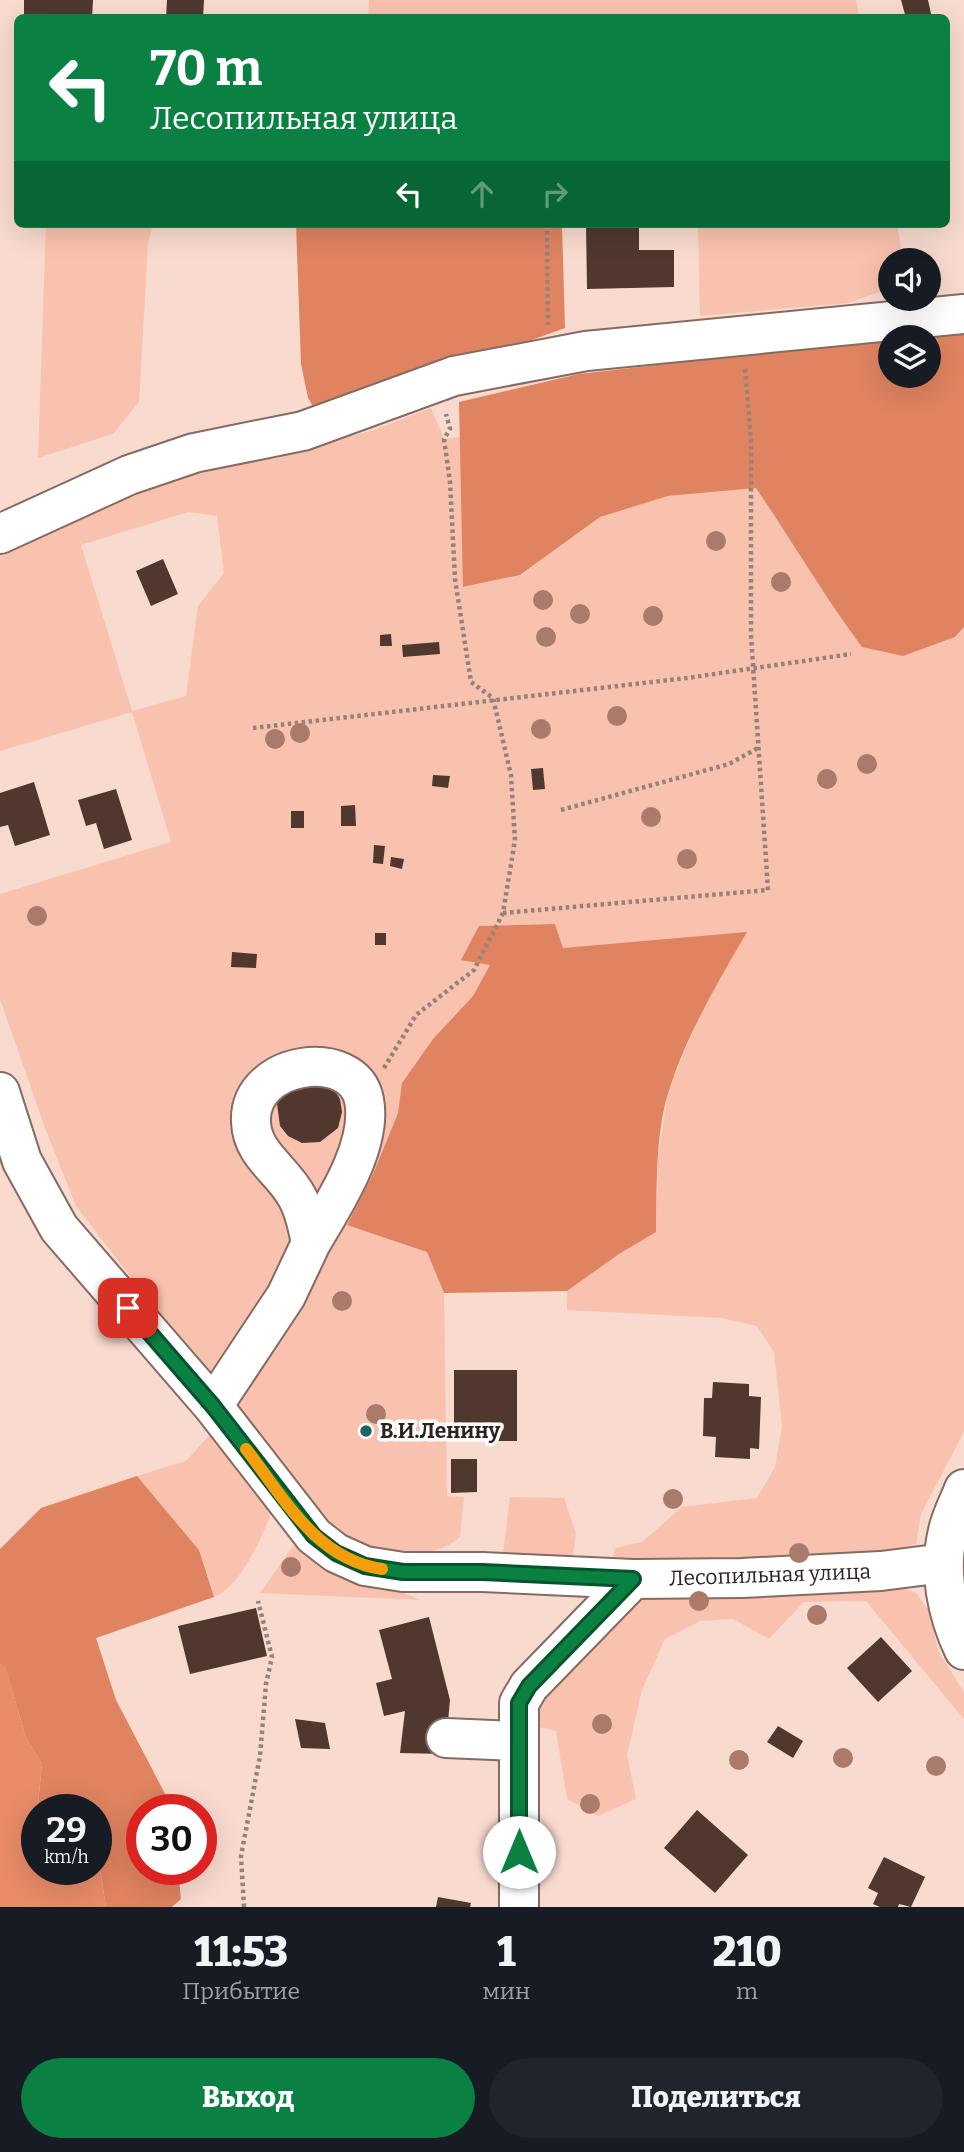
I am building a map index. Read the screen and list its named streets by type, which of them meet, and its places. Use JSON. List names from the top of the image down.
{
  "streets": {
    "street": ["Лесопильная улица"]
  },
  "places": ["В.И.Ленину"],
  "page": {
    "turn": ["70 m", "Лесопильная улица"],
    "speed": "29 km/h",
    "limit": "30",
    "eta": [
      "11:53",
      "Прибытие",
      "1",
      "мин",
      "210",
      "m"
    ],
    "buttons": ["Выход", "Поделиться"]
  }
}
